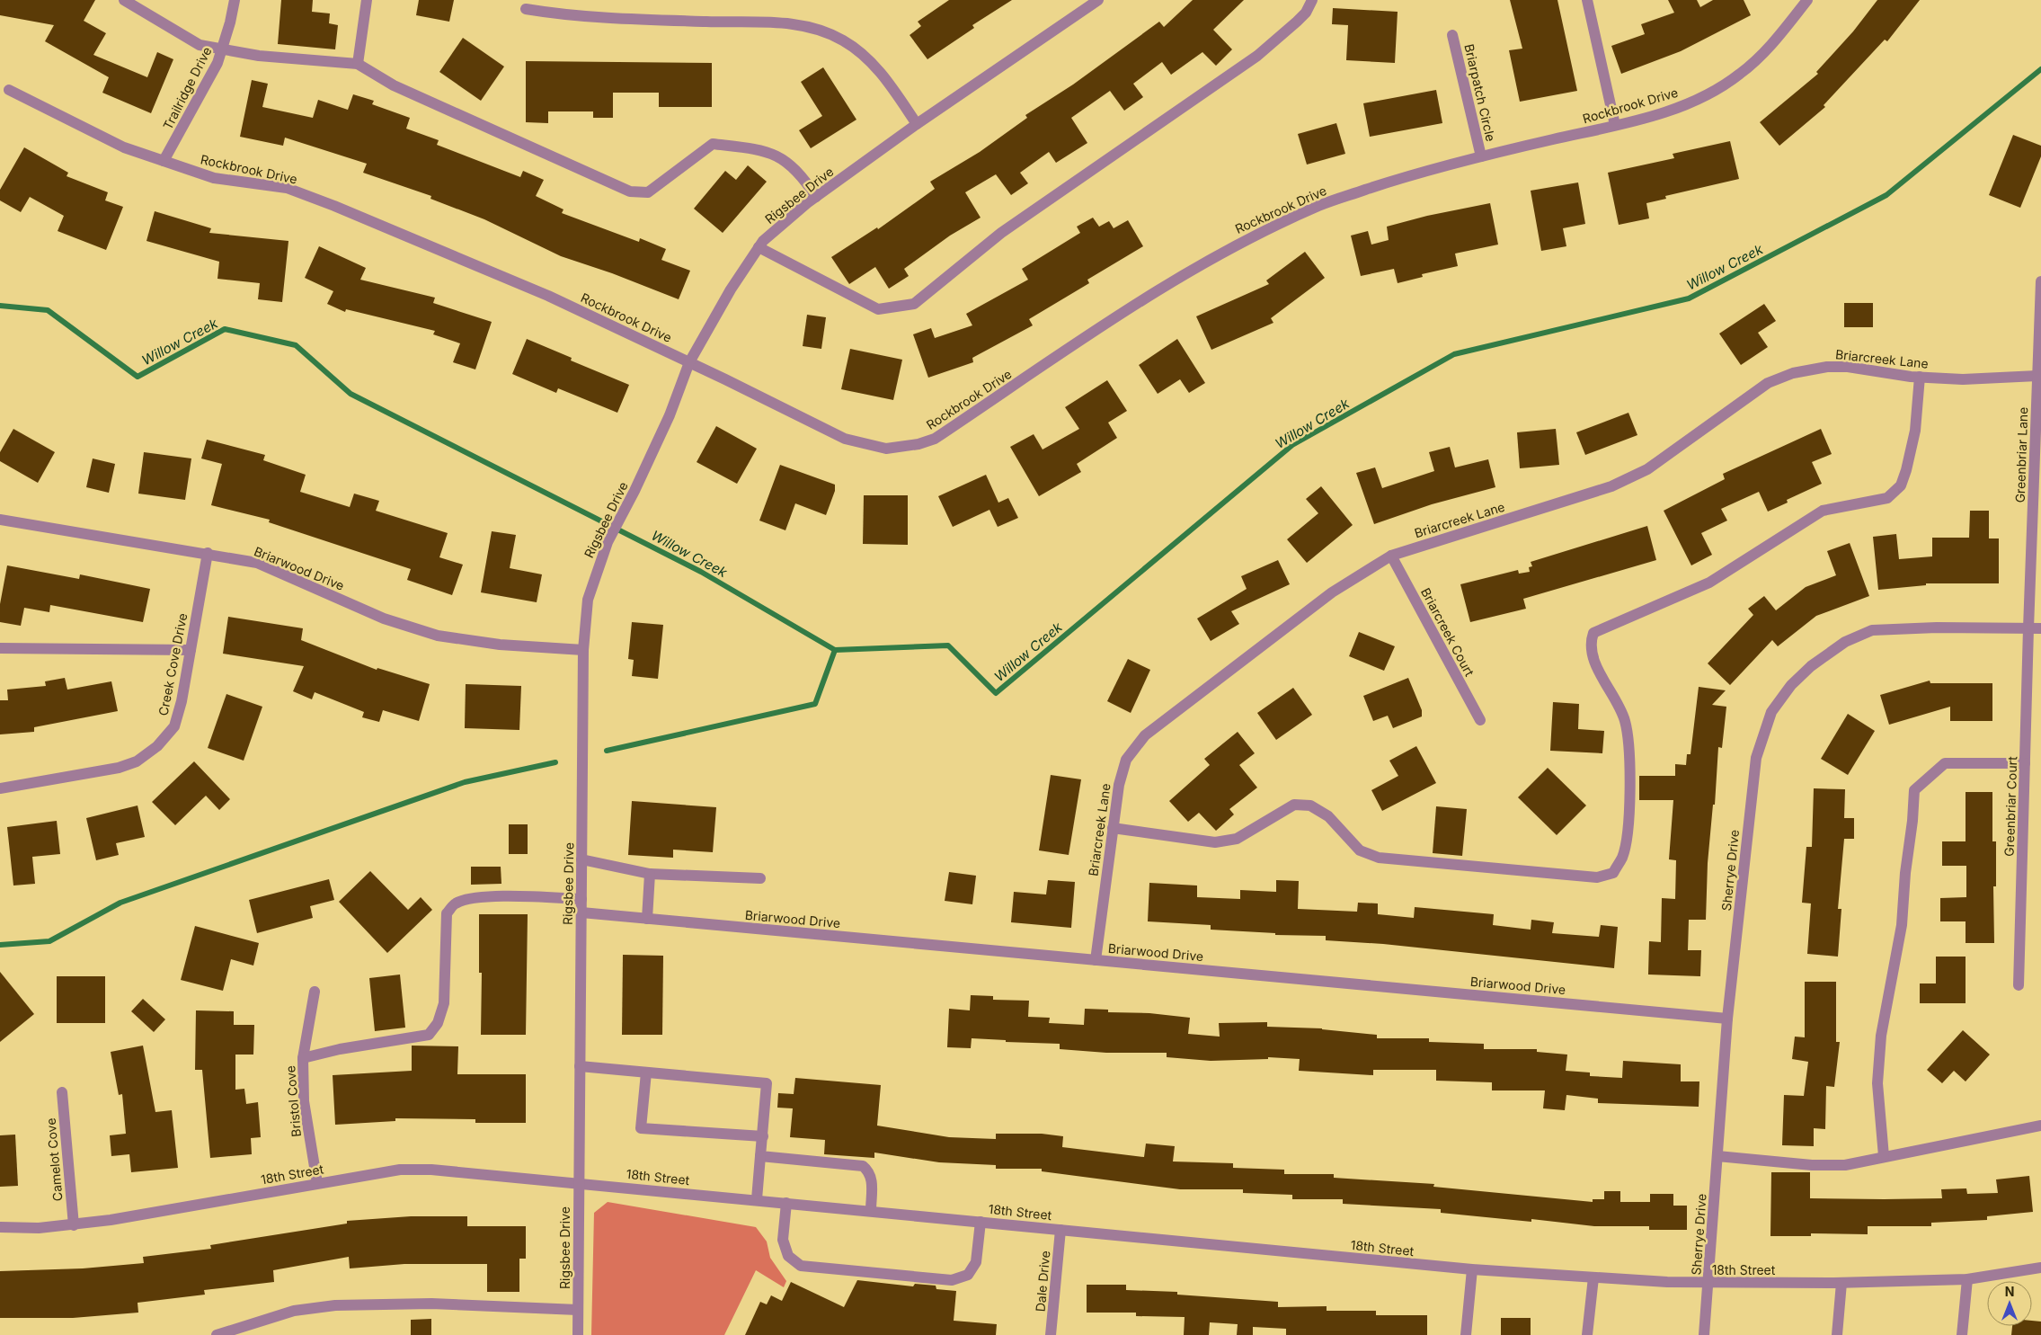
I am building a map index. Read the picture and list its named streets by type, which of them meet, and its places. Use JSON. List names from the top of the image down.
{
  "streets": {
    "street": [
      "Trailridge Drive",
      "Briarpatch Circle",
      "Rockbrook Drive",
      "Rigsbee Drive",
      "Briarcreek Lane",
      "Greenbriar Lane",
      "Briarwood Drive",
      "Briarcreek Court",
      "Creek Cove Drive",
      "Greenbriar Court",
      "Sherrye Drive",
      "Bristol Cove",
      "Camelot Cove",
      "18th Street",
      "Dale Drive"
    ]
  },
  "crossings": [
    ["Trailridge Drive", "Rockbrook Drive"],
    ["Briarpatch Circle", "Rockbrook Drive"],
    ["Rockbrook Drive", "Rigsbee Drive"],
    ["Rigsbee Drive", "Briarwood Drive"],
    ["Rigsbee Drive", "18th Street"],
    ["Briarcreek Lane", "Greenbriar Lane"],
    ["Briarcreek Lane", "Briarwood Drive"],
    ["Briarcreek Lane", "Briarcreek Court"],
    ["Greenbriar Lane", "Greenbriar Court"],
    ["Greenbriar Lane", "Sherrye Drive"],
    ["Briarwood Drive", "Creek Cove Drive"],
    ["Briarwood Drive", "Sherrye Drive"],
    ["Greenbriar Court", "Sherrye Drive"],
    ["Sherrye Drive", "18th Street"],
    ["Bristol Cove", "18th Street"],
    ["Camelot Cove", "18th Street"],
    ["18th Street", "Dale Drive"]
  ],
  "water": ["Willow Creek"],
  "north": "top"
}
